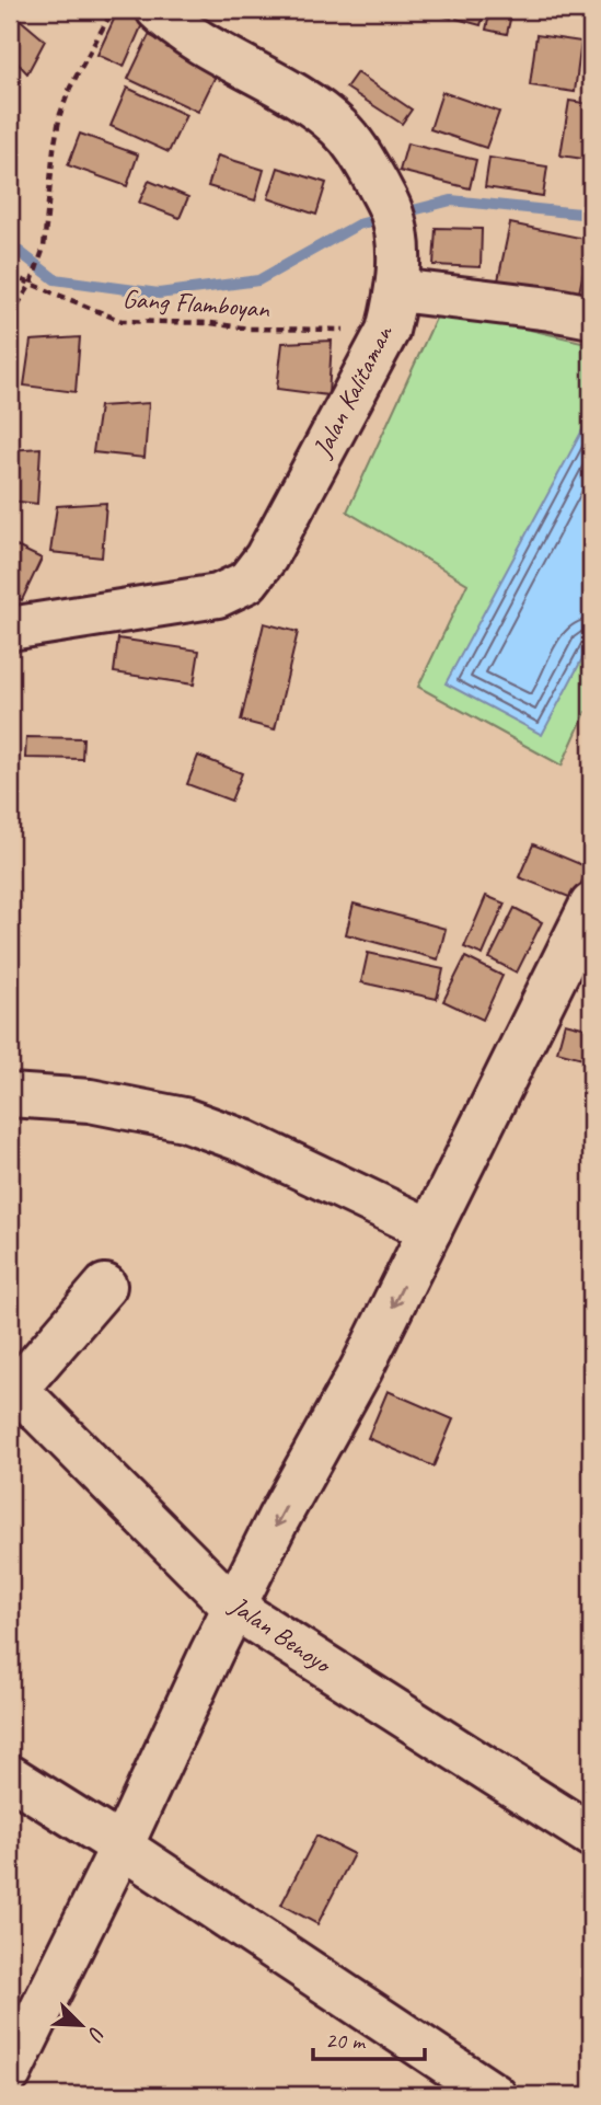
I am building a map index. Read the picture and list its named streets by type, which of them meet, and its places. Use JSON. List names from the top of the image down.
{
  "streets": {
    "street": ["Jalan Kalitaman", "Jalan Benoyo"],
    "path": ["Gang Flamboyan"]
  },
  "crossings": [
    ["Gang Flamboyan", "Jalan Kalitaman"]
  ],
  "scale_bar": "20 m",
  "north": "bottom right"
}
